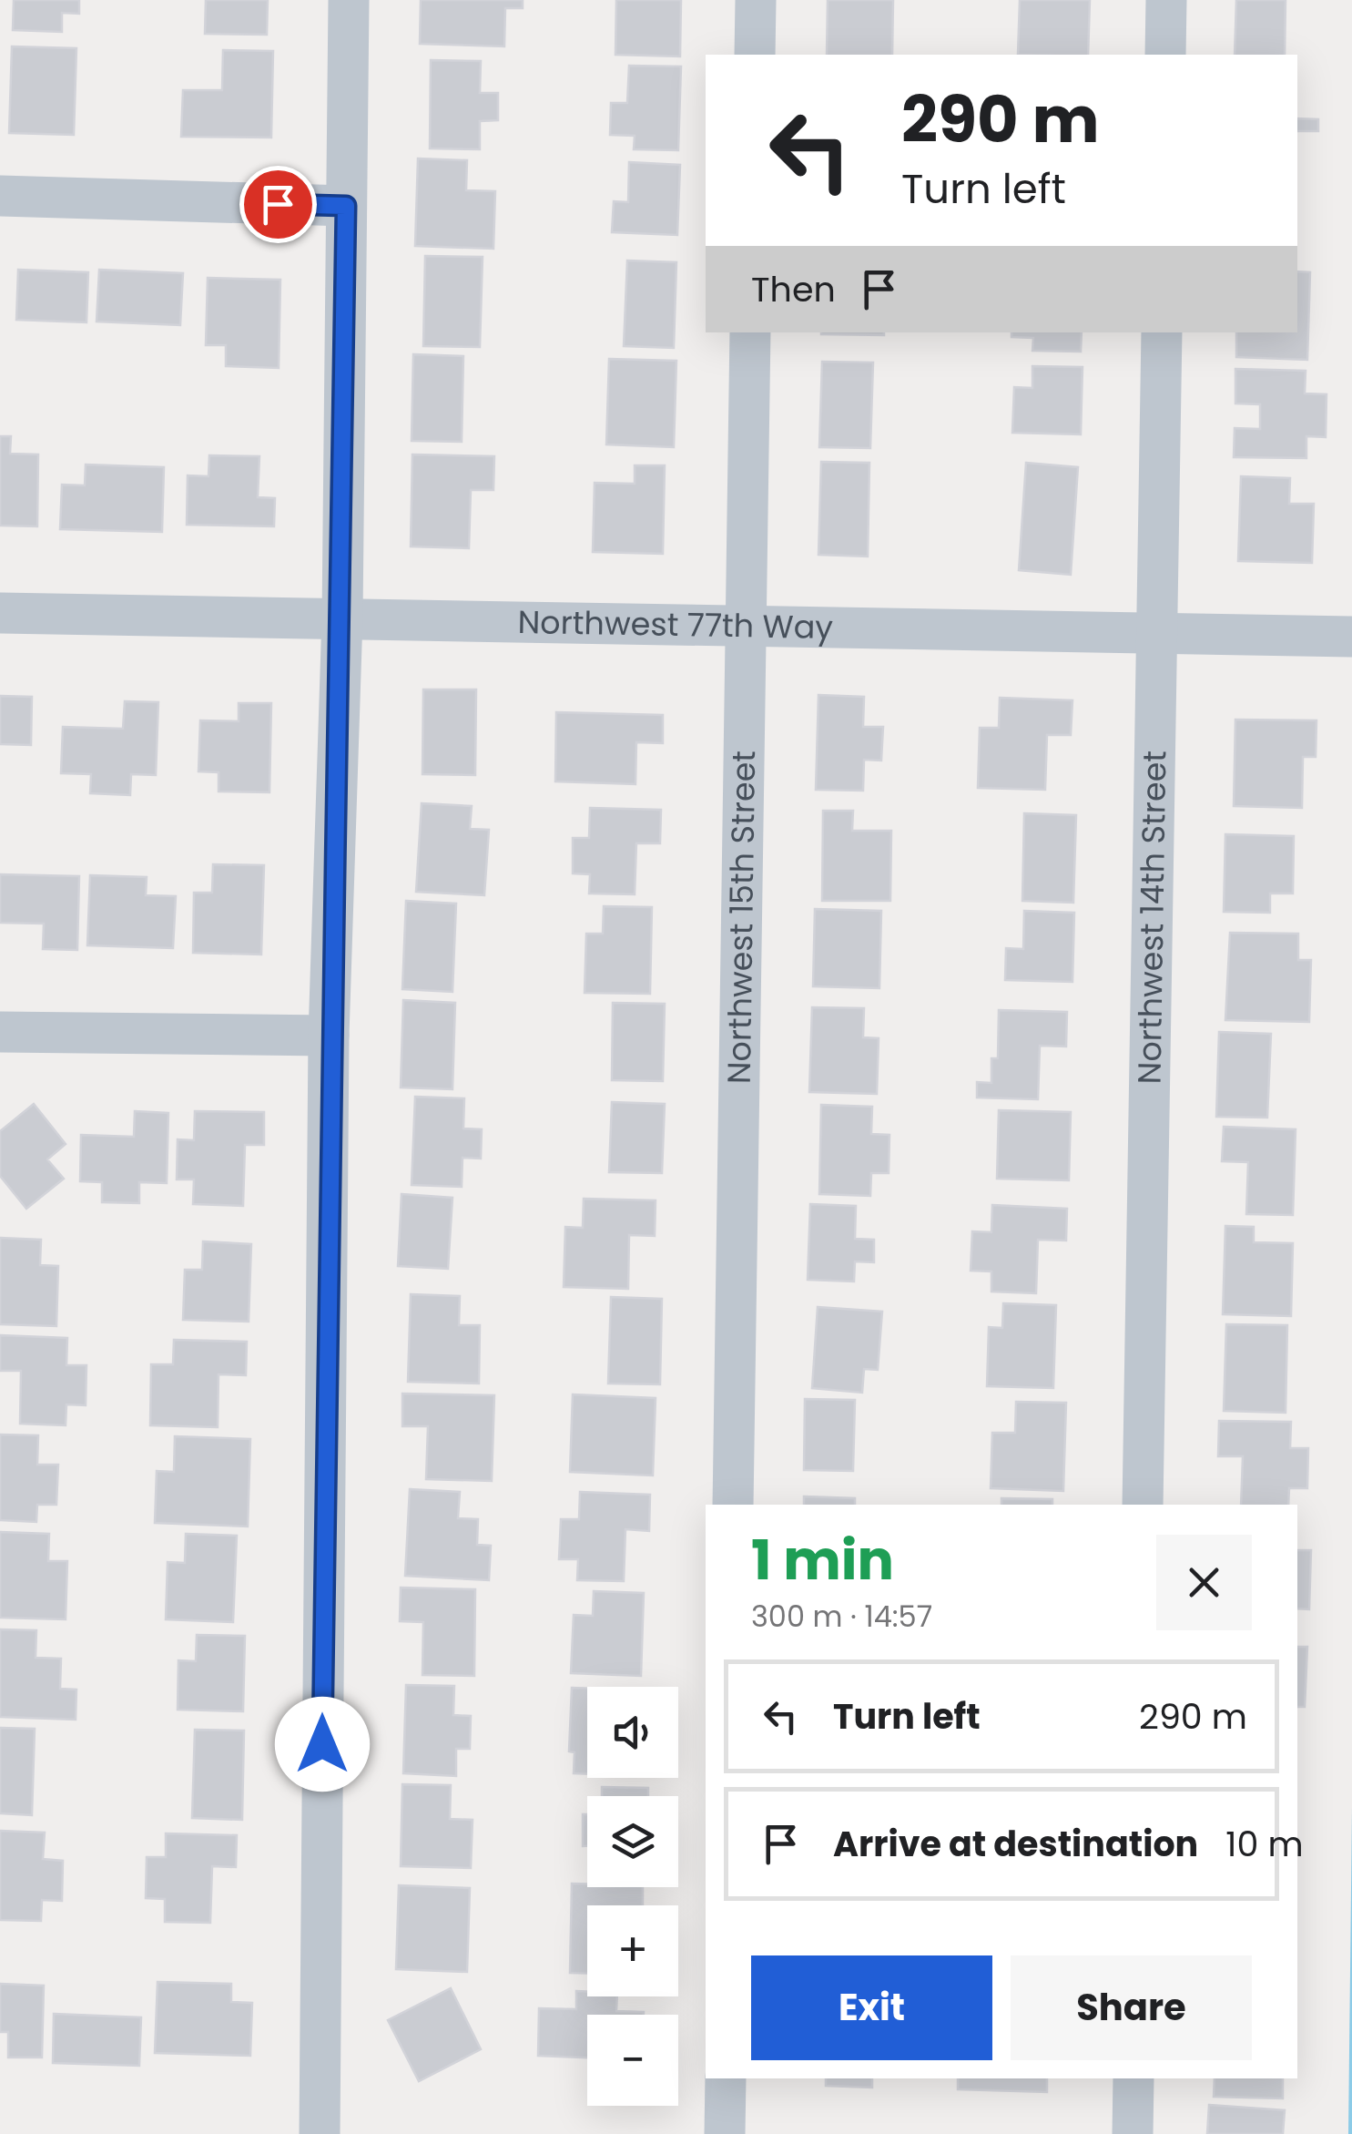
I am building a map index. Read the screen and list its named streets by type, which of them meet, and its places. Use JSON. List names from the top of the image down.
{
  "streets": {
    "street": ["Northwest 77th Way", "Northwest 15th Street", "Northwest 14th Street"]
  },
  "crossings": [
    ["Northwest 77th Way", "Northwest 15th Street"],
    ["Northwest 77th Way", "Northwest 14th Street"]
  ],
  "page": {
    "turn": ["290 m", "Turn left"],
    "then": "Then",
    "heading": ["1 min", "300 m · 14:57"],
    "list": [
      {
        "name": "Turn left",
        "value": "290 m"
      },
      {
        "name": "Arrive at destination",
        "value": "10 m"
      }
    ],
    "map_buttons": ["+", "−"],
    "buttons": ["Exit", "Share"]
  }
}
